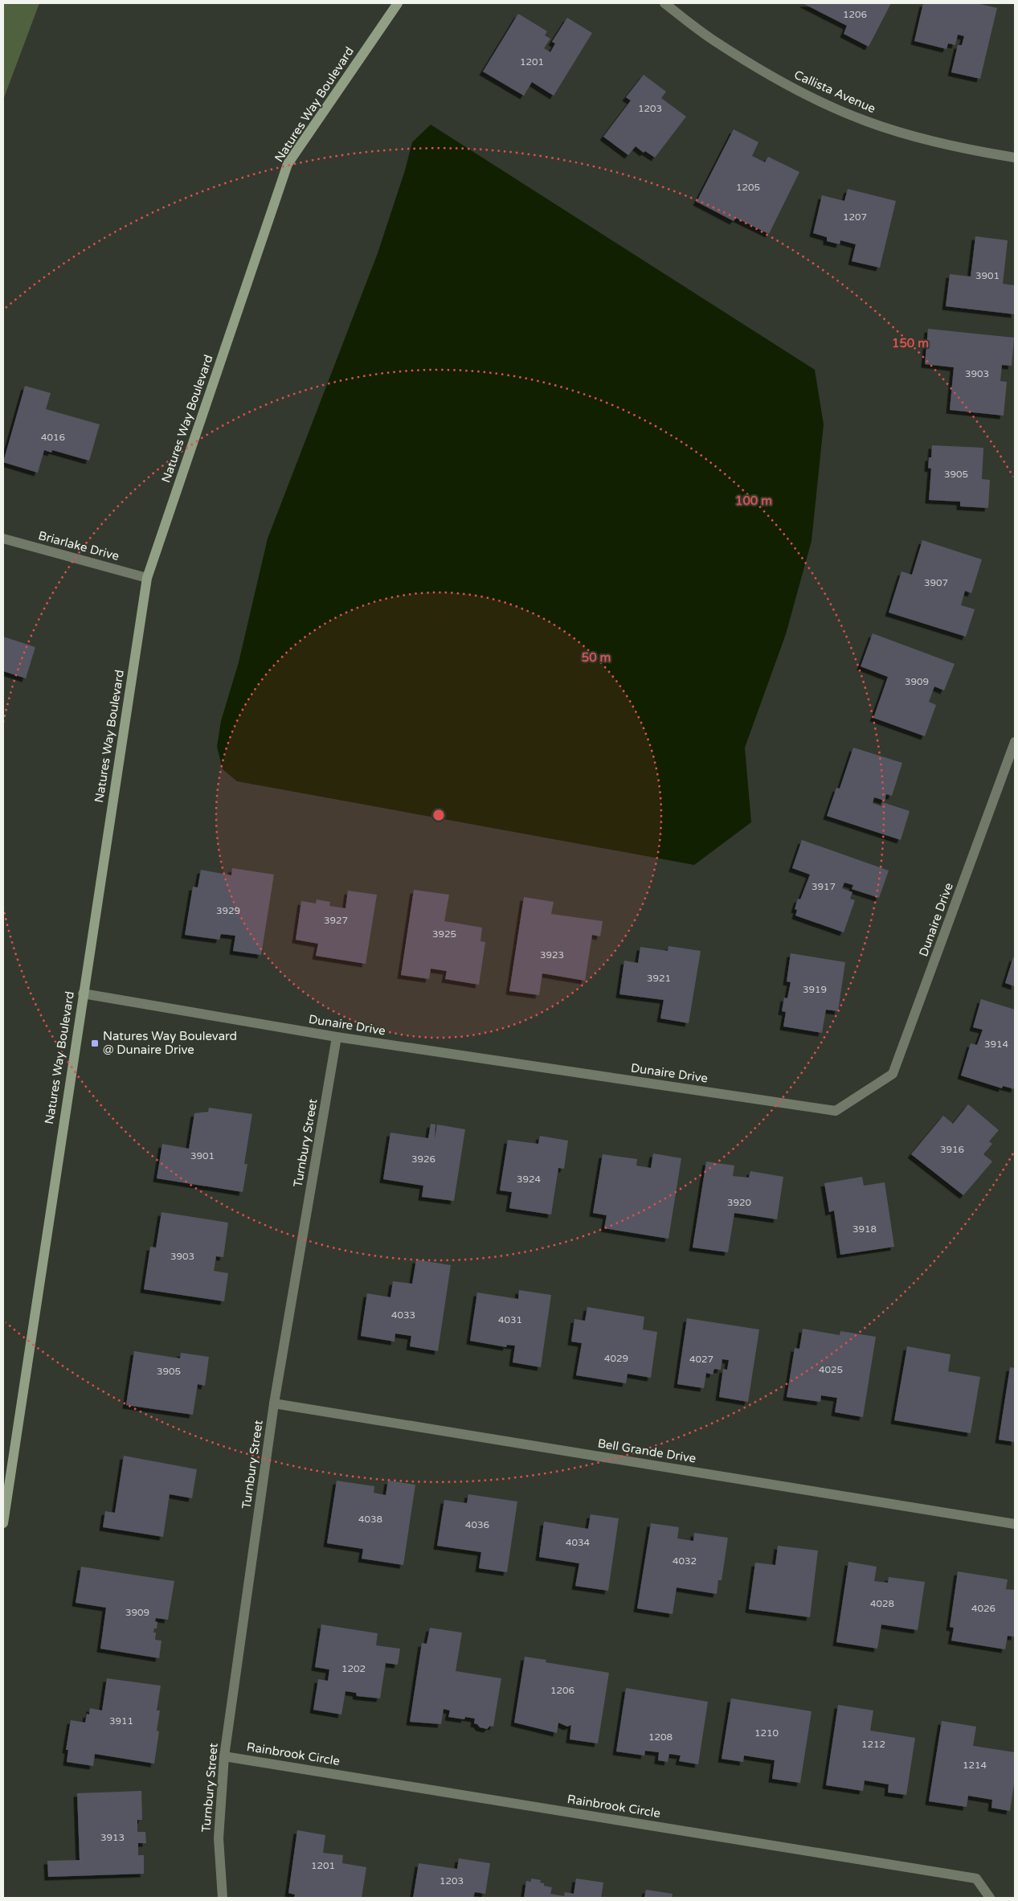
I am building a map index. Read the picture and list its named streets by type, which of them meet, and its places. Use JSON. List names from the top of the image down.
{
  "streets": {
    "street": [
      "Callista Avenue",
      "Natures Way Boulevard",
      "Briarlake Drive",
      "Dunaire Drive",
      "Turnbury Street",
      "Bell Grande Drive",
      "Rainbrook Circle"
    ]
  },
  "crossings": [
    ["Natures Way Boulevard", "Briarlake Drive"],
    ["Natures Way Boulevard", "Dunaire Drive"],
    ["Dunaire Drive", "Turnbury Street"],
    ["Turnbury Street", "Bell Grande Drive"],
    ["Turnbury Street", "Rainbrook Circle"]
  ],
  "places": {
    "transit": ["Natures Way Boulevard @ Dunaire Drive"]
  },
  "house_numbers": [
    "1206",
    "1201",
    "1203",
    "1205",
    "1207",
    "3901",
    "3903",
    "4016",
    "3905",
    "3907",
    "3909",
    "3917",
    "3929",
    "3927",
    "3925",
    "3923",
    "3921",
    "3919",
    "3914",
    "3916",
    "3901",
    "3926",
    "3924",
    "3920",
    "3918",
    "3903",
    "4033",
    "4031",
    "4029",
    "4027",
    "4025",
    "3905",
    "4038",
    "4036",
    "4034",
    "4032",
    "4028",
    "4026",
    "3909",
    "1202",
    "1206",
    "3911",
    "1210",
    "1208",
    "1212",
    "1214",
    "3913",
    "1201",
    "1203"
  ],
  "rings": ["150 m", "100 m", "50 m"]
}
